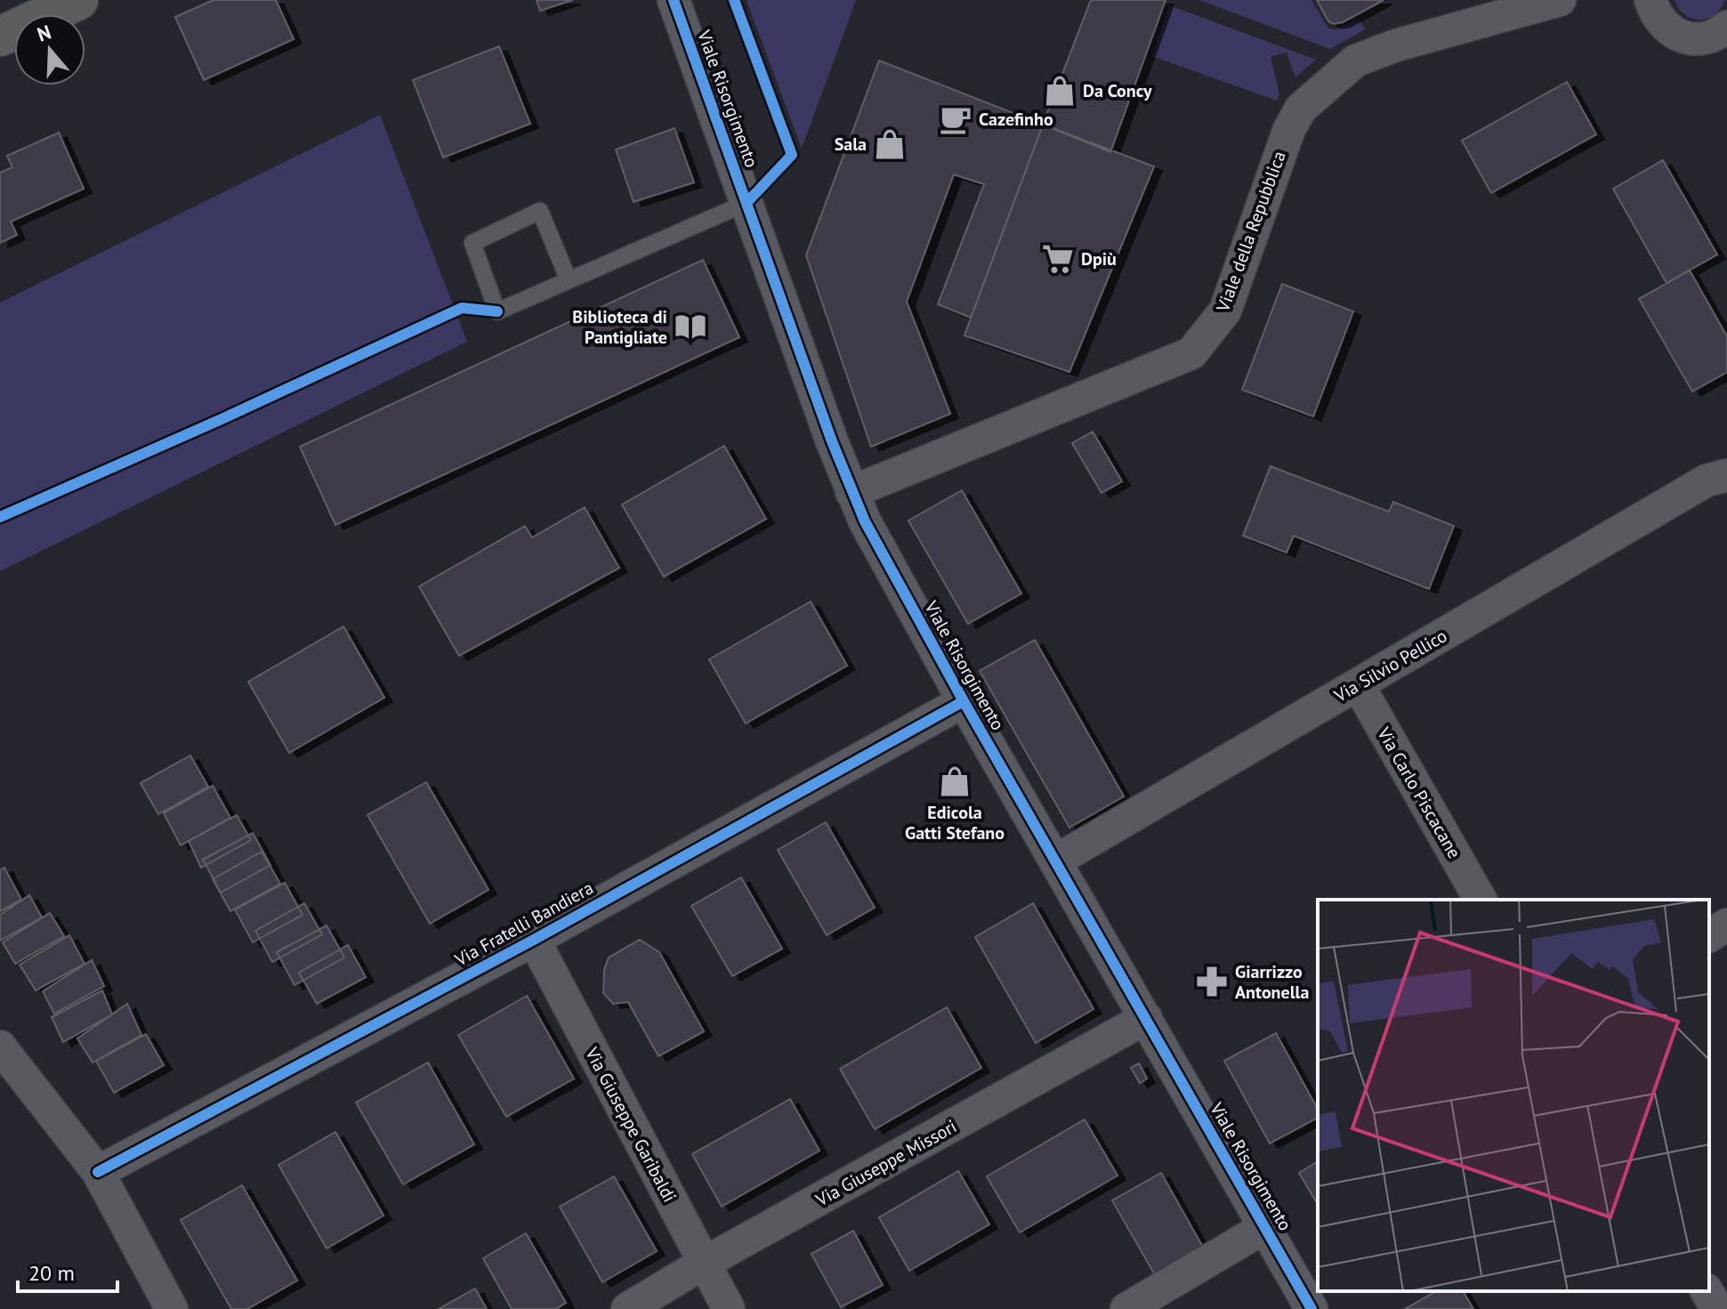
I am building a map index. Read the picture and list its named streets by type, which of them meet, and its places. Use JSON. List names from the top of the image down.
{
  "streets": {
    "street": [
      "Viale Risorgimento",
      "Viale della Repubblica",
      "Via Silvio Pellico",
      "Via Carlo Piscacane",
      "Via Fratelli Bandiera",
      "Via Giuseppe Garibaldi",
      "Via Giuseppe Missori"
    ]
  },
  "crossings": [
    ["Viale Risorgimento", "Viale della Repubblica"],
    ["Viale Risorgimento", "Via Silvio Pellico"],
    ["Viale Risorgimento", "Via Fratelli Bandiera"],
    ["Viale Risorgimento", "Via Giuseppe Missori"],
    ["Via Silvio Pellico", "Via Carlo Piscacane"],
    ["Via Fratelli Bandiera", "Via Giuseppe Garibaldi"],
    ["Via Giuseppe Garibaldi", "Via Giuseppe Missori"]
  ],
  "places": {
    "shop": ["Da Concy", "Sala", "Edicola Gatti Stefano"],
    "cafe": ["Cazefinho"],
    "supermarket": ["Dpiù"],
    "library": ["Biblioteca di Pantigliate"],
    "pharmacy": ["Giarrizzo Antonella"]
  },
  "scale_bar": "20 m",
  "north": "top"
}
